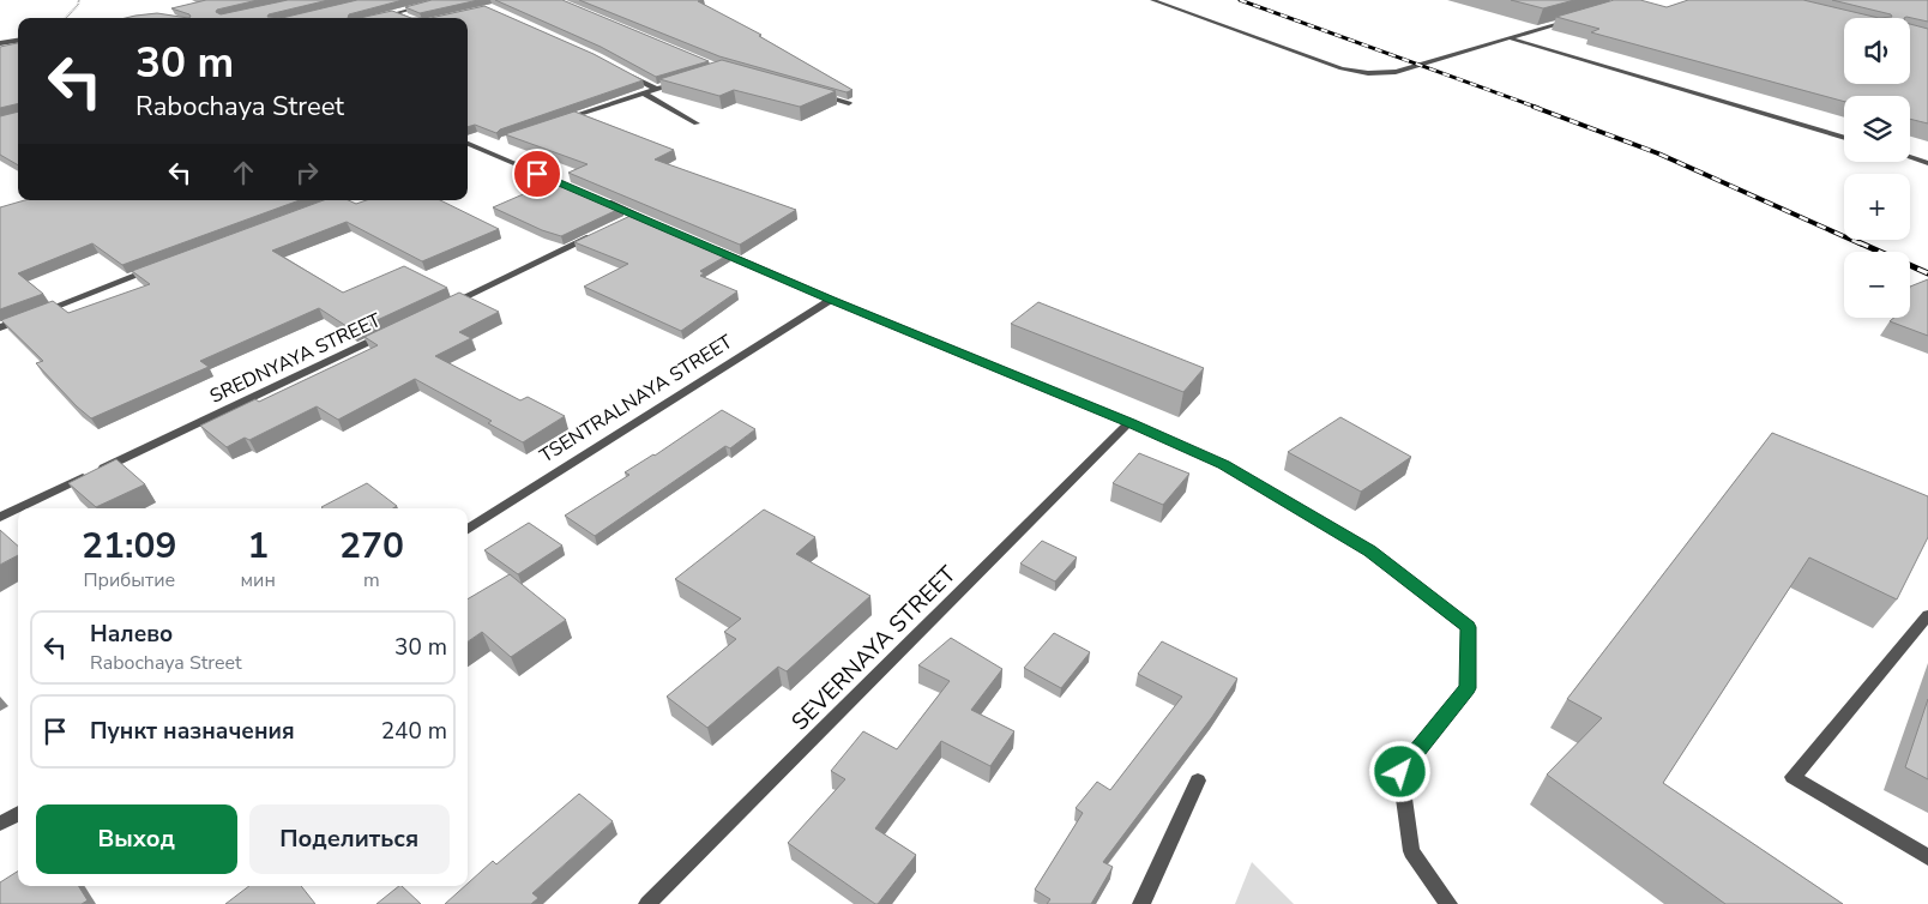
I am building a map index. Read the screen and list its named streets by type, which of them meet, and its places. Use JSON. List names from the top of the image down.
{
  "streets": {
    "street": ["SREDNYAYA STREET", "TSENTRALNAYA STREET", "SEVERNAYA STREET"]
  },
  "page": {
    "map_buttons": ["+", "−"],
    "turn": ["30 m", "Rabochaya Street"],
    "eta": [
      "21:09",
      "Прибытие",
      "1",
      "мин",
      "270",
      "m"
    ],
    "list": [
      {
        "name": "Налево",
        "note": "Rabochaya Street",
        "value": "30 m"
      },
      {
        "name": "Пункт назначения",
        "value": "240 m"
      }
    ],
    "buttons": ["Выход", "Поделиться"]
  }
}
